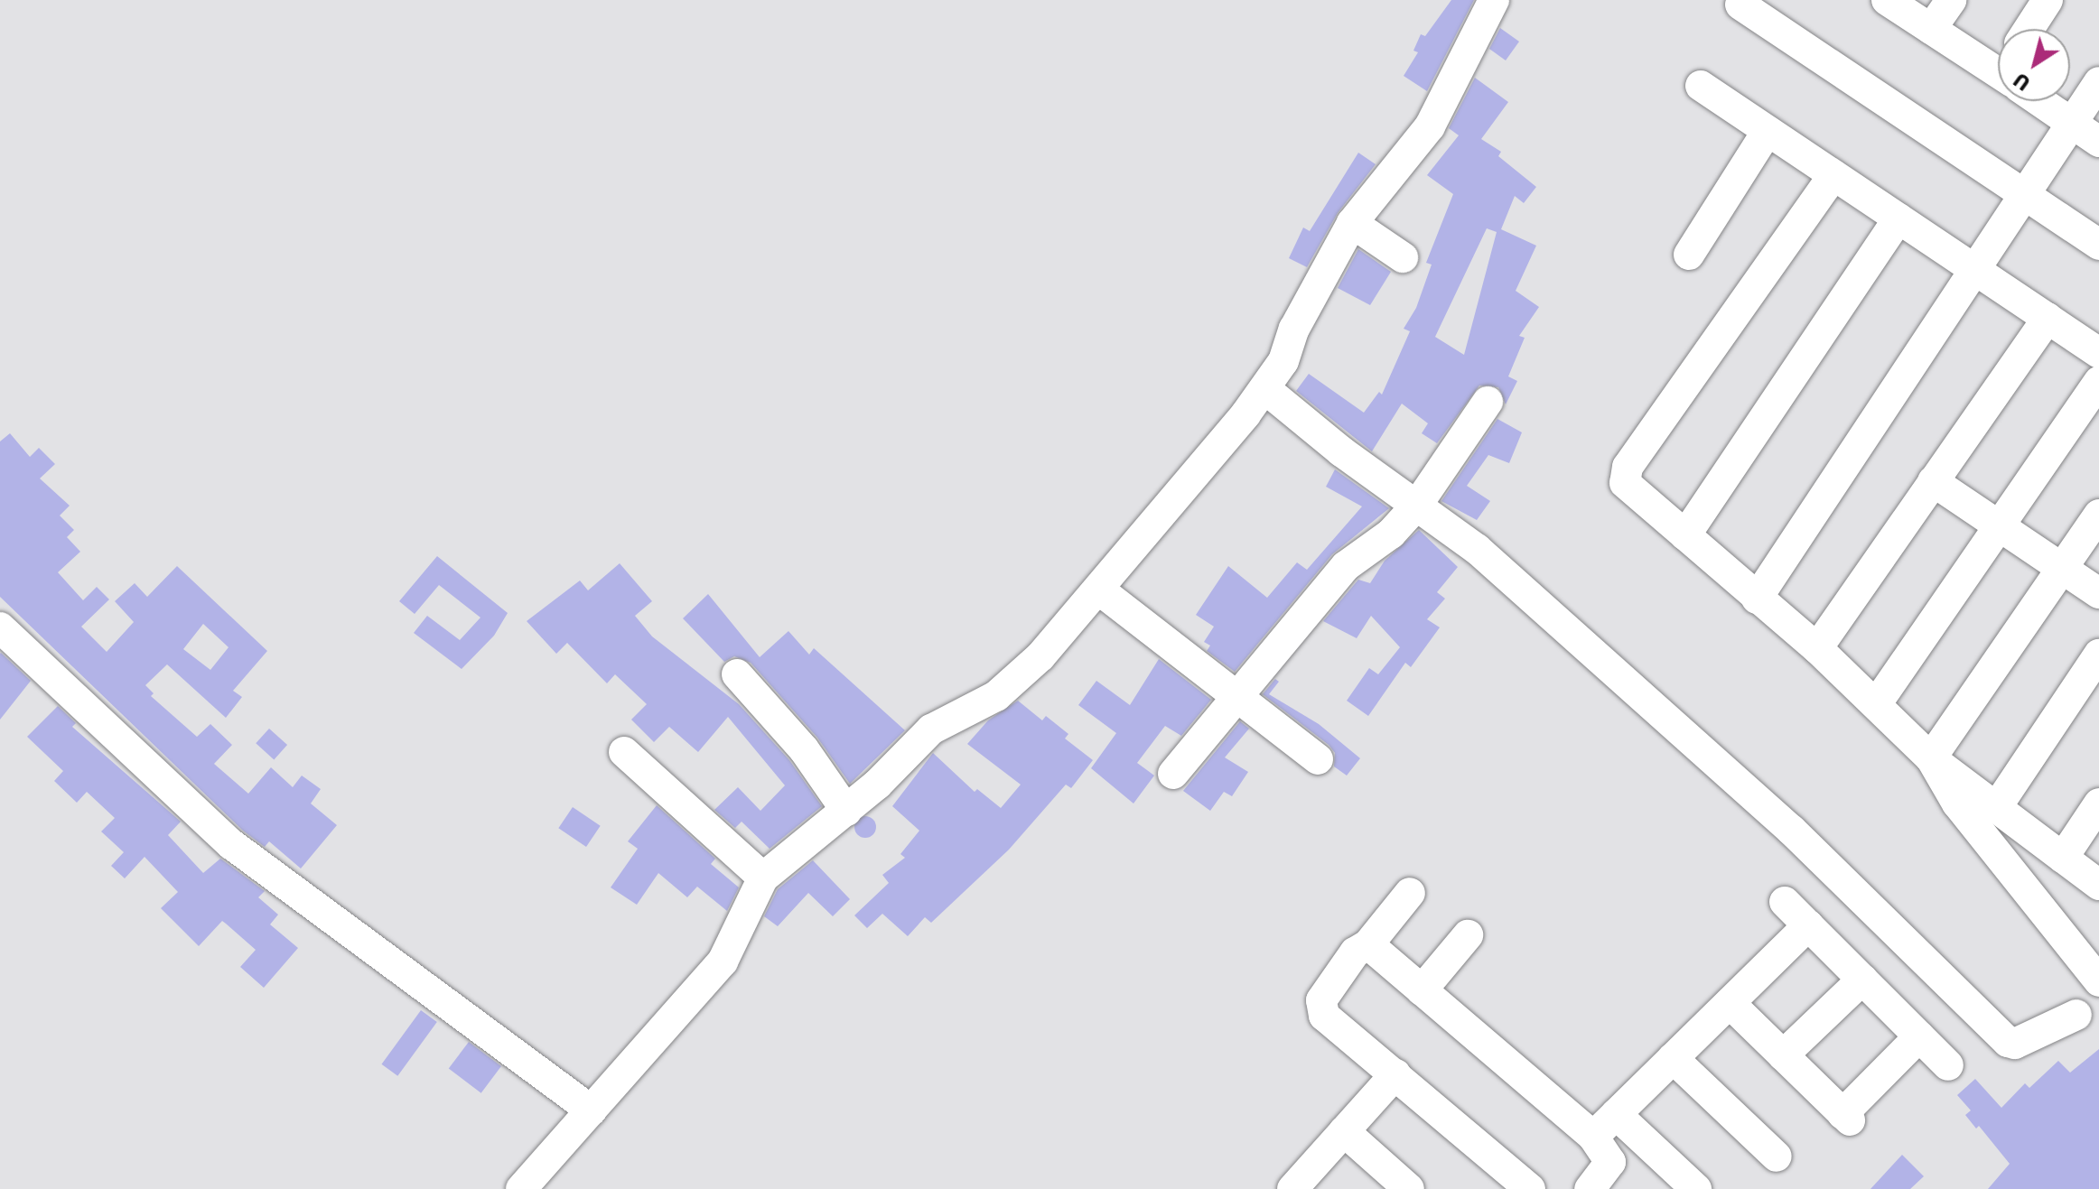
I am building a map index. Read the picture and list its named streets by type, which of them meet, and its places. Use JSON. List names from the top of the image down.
{
  "north": "bottom left"
}
